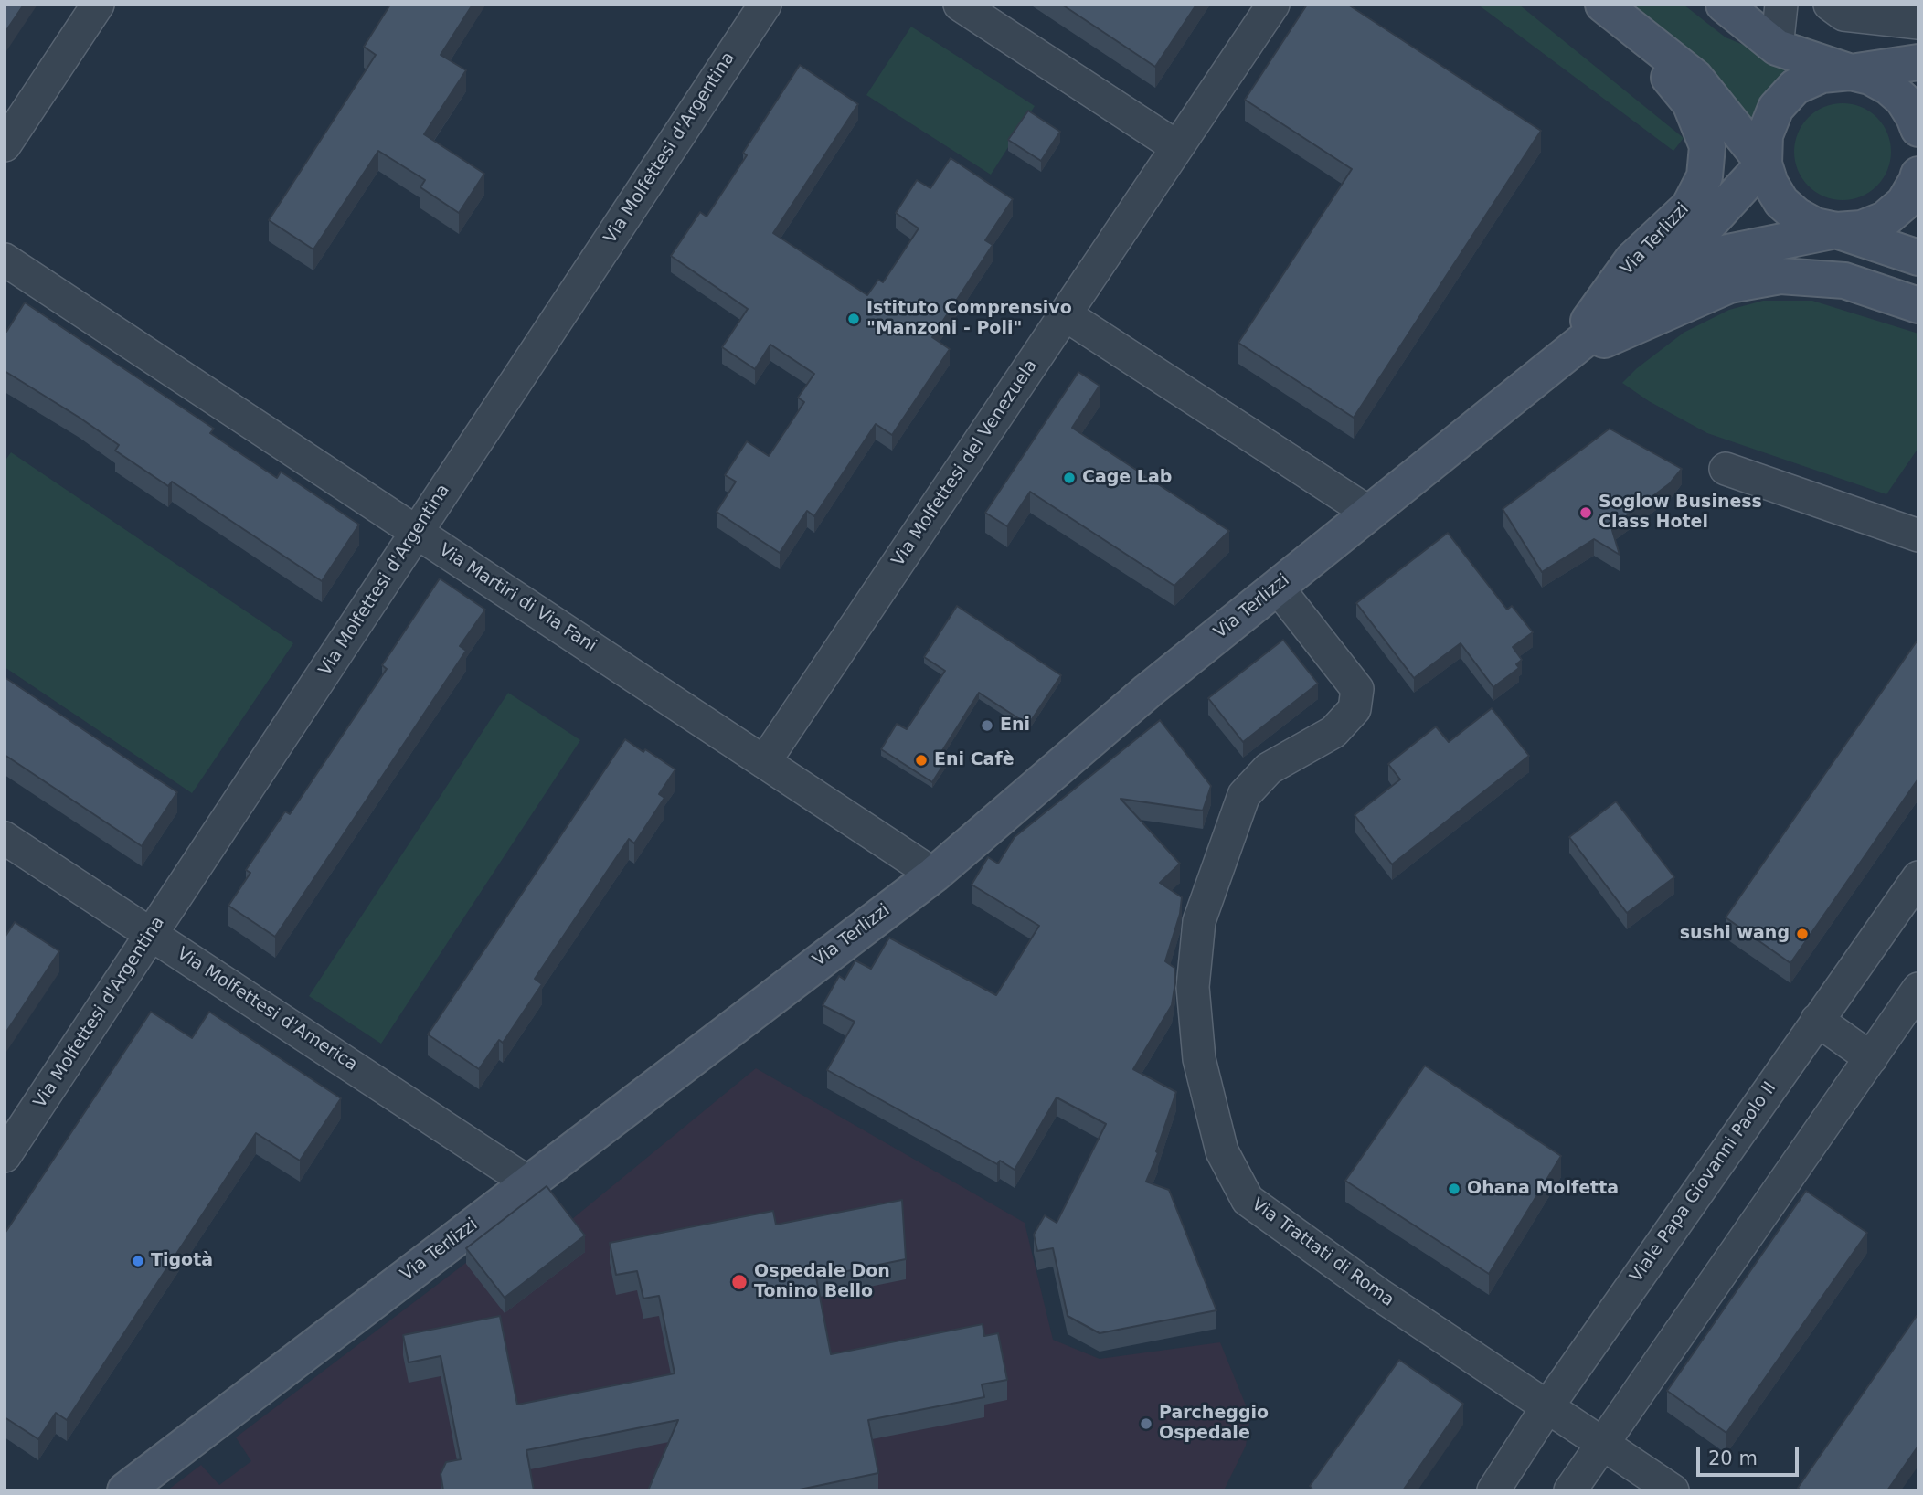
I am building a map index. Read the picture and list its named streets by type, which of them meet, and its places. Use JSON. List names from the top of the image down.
{
  "streets": {
    "main road": ["Via Terlizzi"],
    "street": [
      "Via Molfettesi d'Argentina",
      "Via Molfettesi del Venezuela",
      "Via Martiri di Via Fani",
      "Via Molfettesi d'America",
      "Viale Papa Giovanni Paolo II",
      "Via Trattati di Roma"
    ]
  },
  "crossings": [
    ["Via Molfettesi d'Argentina", "Via Martiri di Via Fani"],
    ["Via Molfettesi d'Argentina", "Via Molfettesi d'America"],
    ["Via Terlizzi", "Via Martiri di Via Fani"],
    ["Via Terlizzi", "Via Molfettesi d'America"],
    ["Via Terlizzi", "Via Trattati di Roma"],
    ["Via Molfettesi del Venezuela", "Via Martiri di Via Fani"],
    ["Viale Papa Giovanni Paolo II", "Via Trattati di Roma"]
  ],
  "places": [
    "Istituto Comprensivo \"Manzoni - Poli\"",
    "Cage Lab",
    "Soglow Business Class Hotel",
    "Eni",
    "Eni Cafè",
    "sushi wang",
    "Ohana Molfetta",
    "Tigotà",
    "Ospedale Don Tonino Bello",
    "Parcheggio Ospedale"
  ],
  "scale_bar": "20 m"
}
